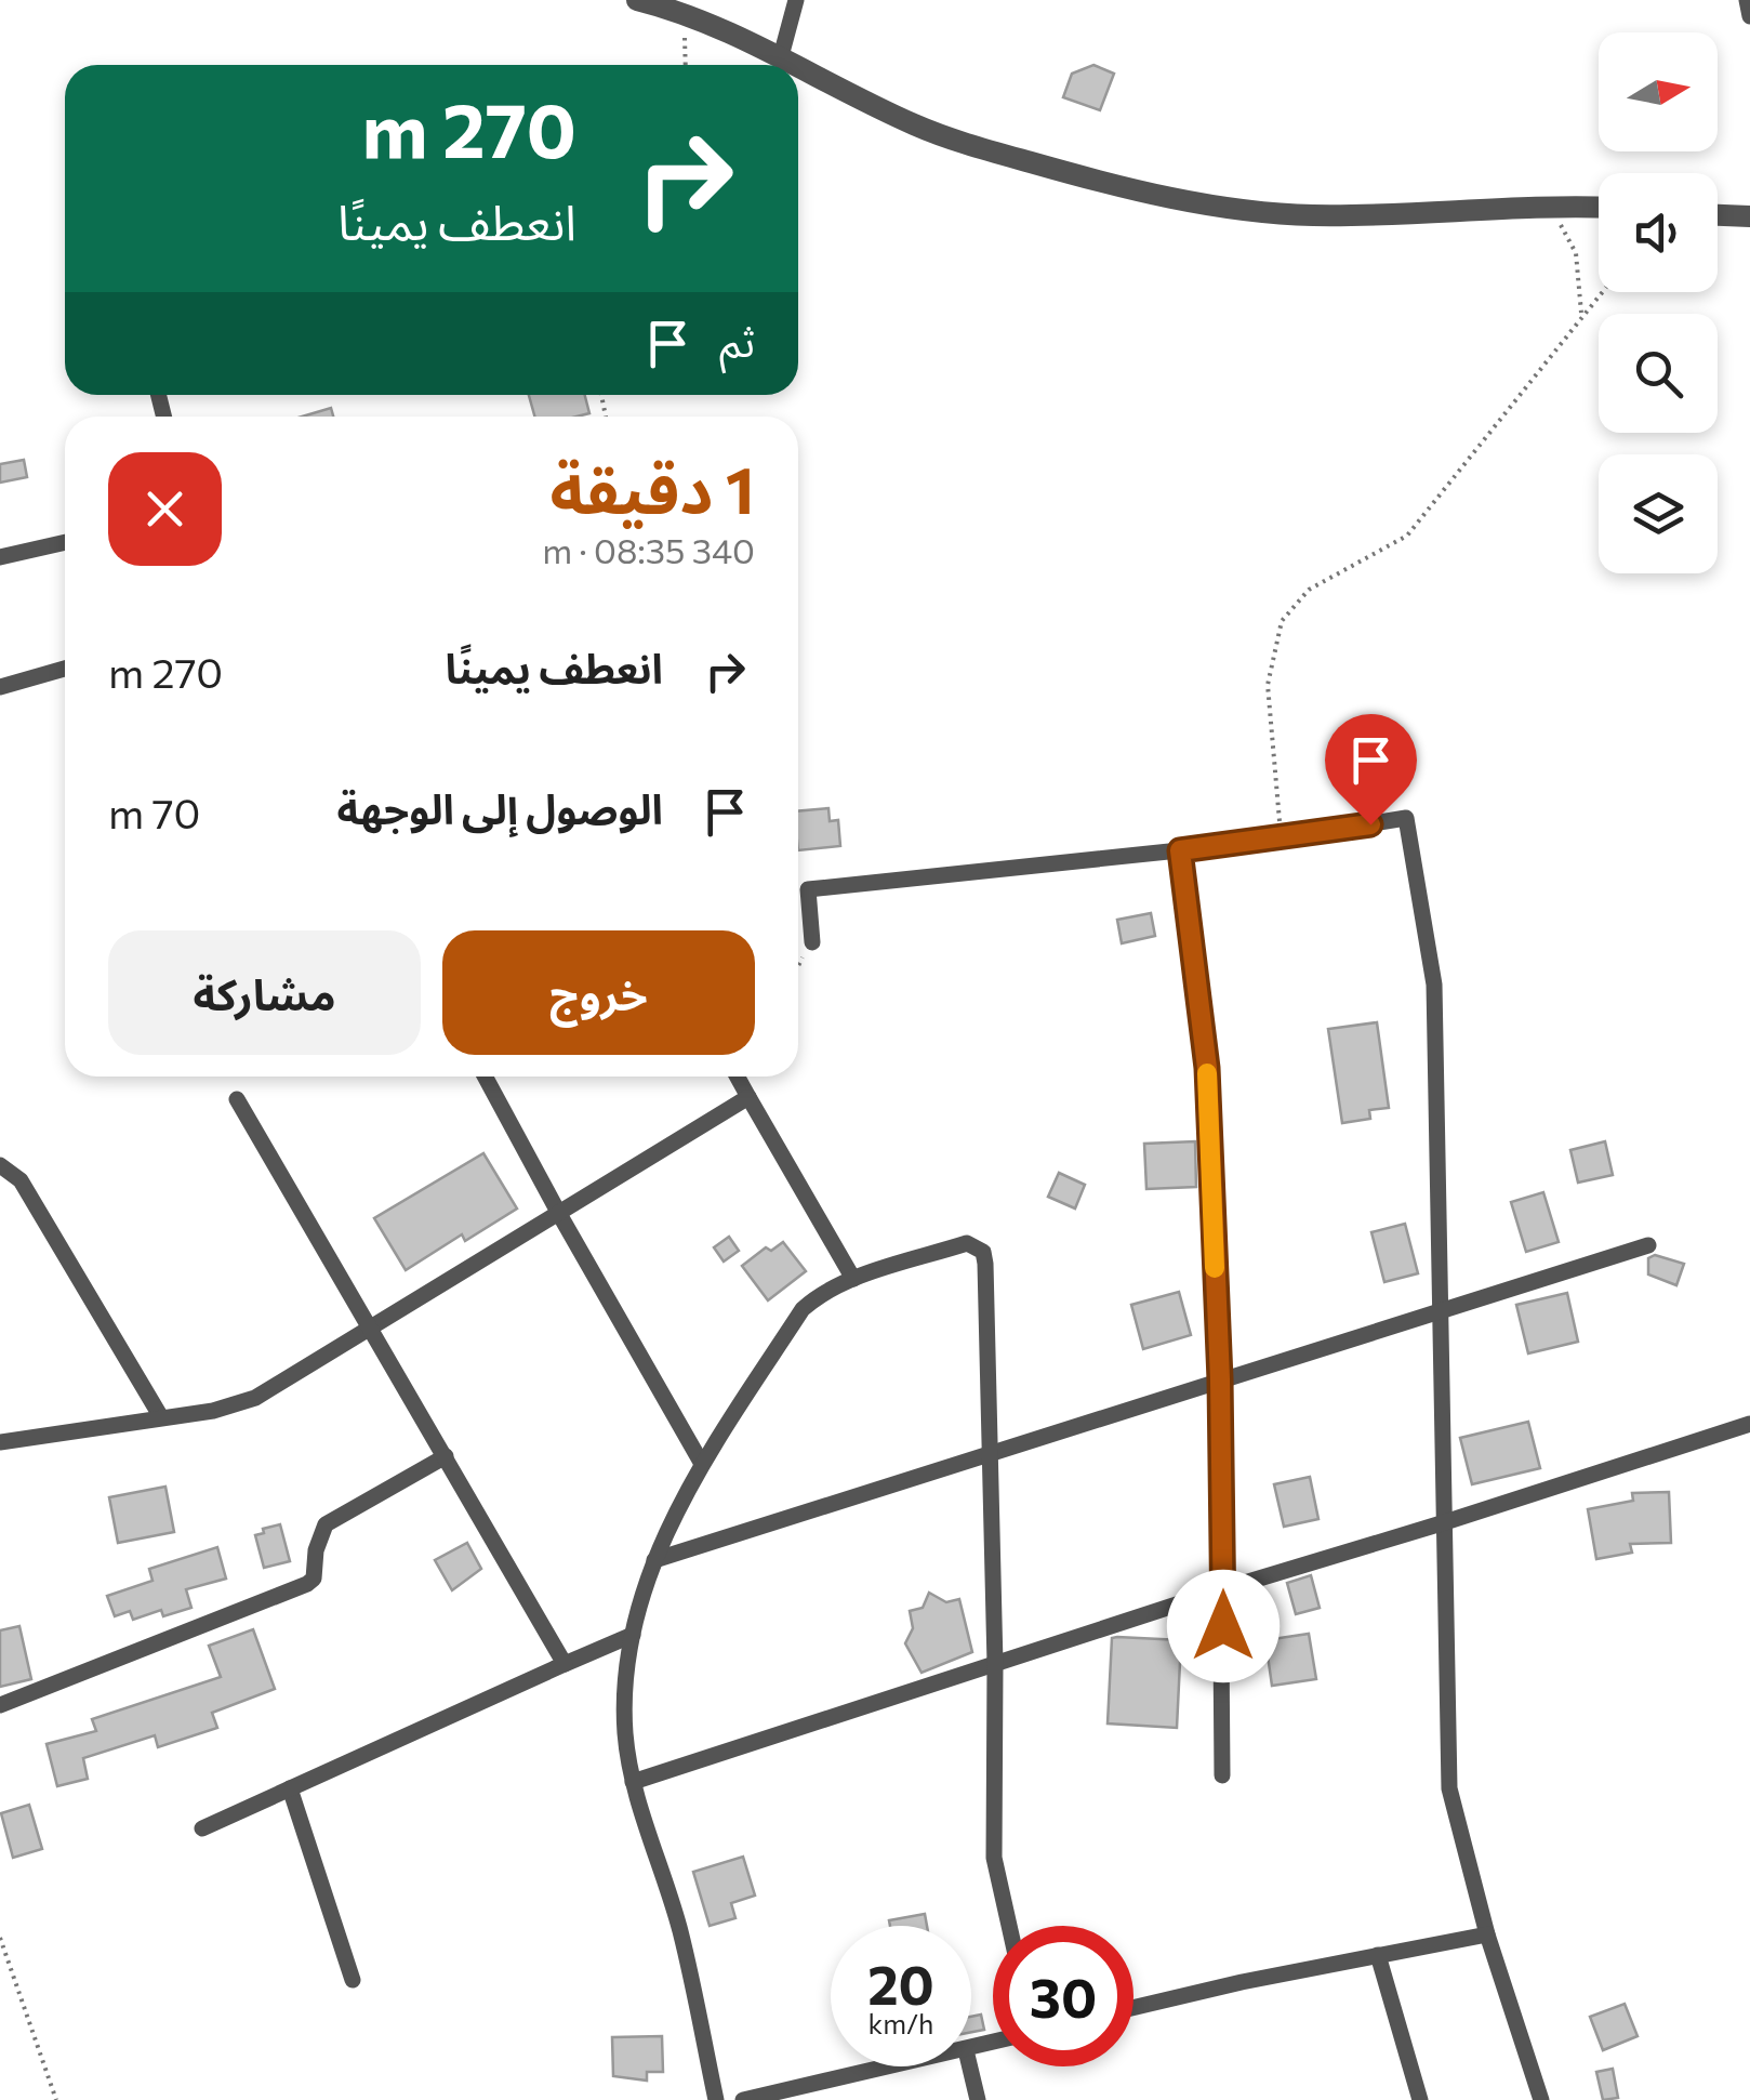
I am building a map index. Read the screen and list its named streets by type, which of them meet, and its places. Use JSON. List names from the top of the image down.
{
  "north": "right",
  "page": {
    "turn": ["270 m", "انعطف يمينًا"],
    "then": "ثم",
    "heading": ["1 دقيقة", "340 m · 08:35"],
    "list": [
      {
        "name": "انعطف يمينًا",
        "value": "270 m"
      },
      {
        "name": "الوصول إلى الوجهة",
        "value": "70 m"
      }
    ],
    "buttons": ["خروج", "مشاركة"],
    "speed": "20 km/h",
    "limit": "30"
  }
}
